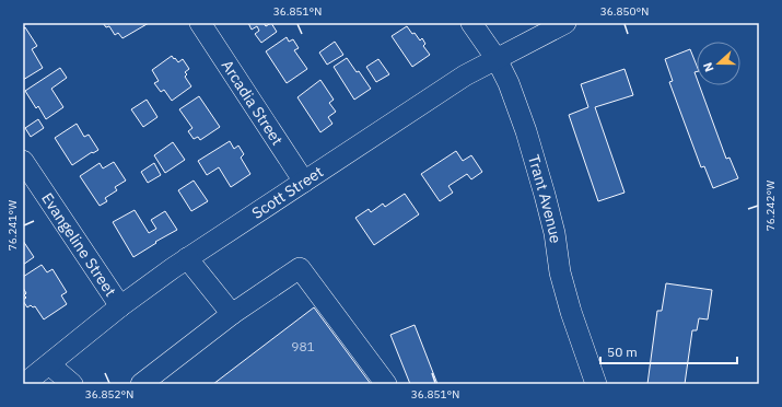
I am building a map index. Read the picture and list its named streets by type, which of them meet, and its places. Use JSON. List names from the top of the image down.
{
  "streets": {
    "street": [
      "Arcadia Street",
      "Scott Street",
      "Trant Avenue",
      "Evangeline Street"
    ]
  },
  "crossings": [
    ["Arcadia Street", "Scott Street"],
    ["Scott Street", "Trant Avenue"],
    ["Scott Street", "Evangeline Street"]
  ],
  "house_numbers": ["981"],
  "scale_bar": "50 m",
  "north": "left",
  "coordinates": [
    "36.851°N",
    "36.850°N",
    "76.242°W",
    "76.241°W",
    "36.852°N"
  ]
}
